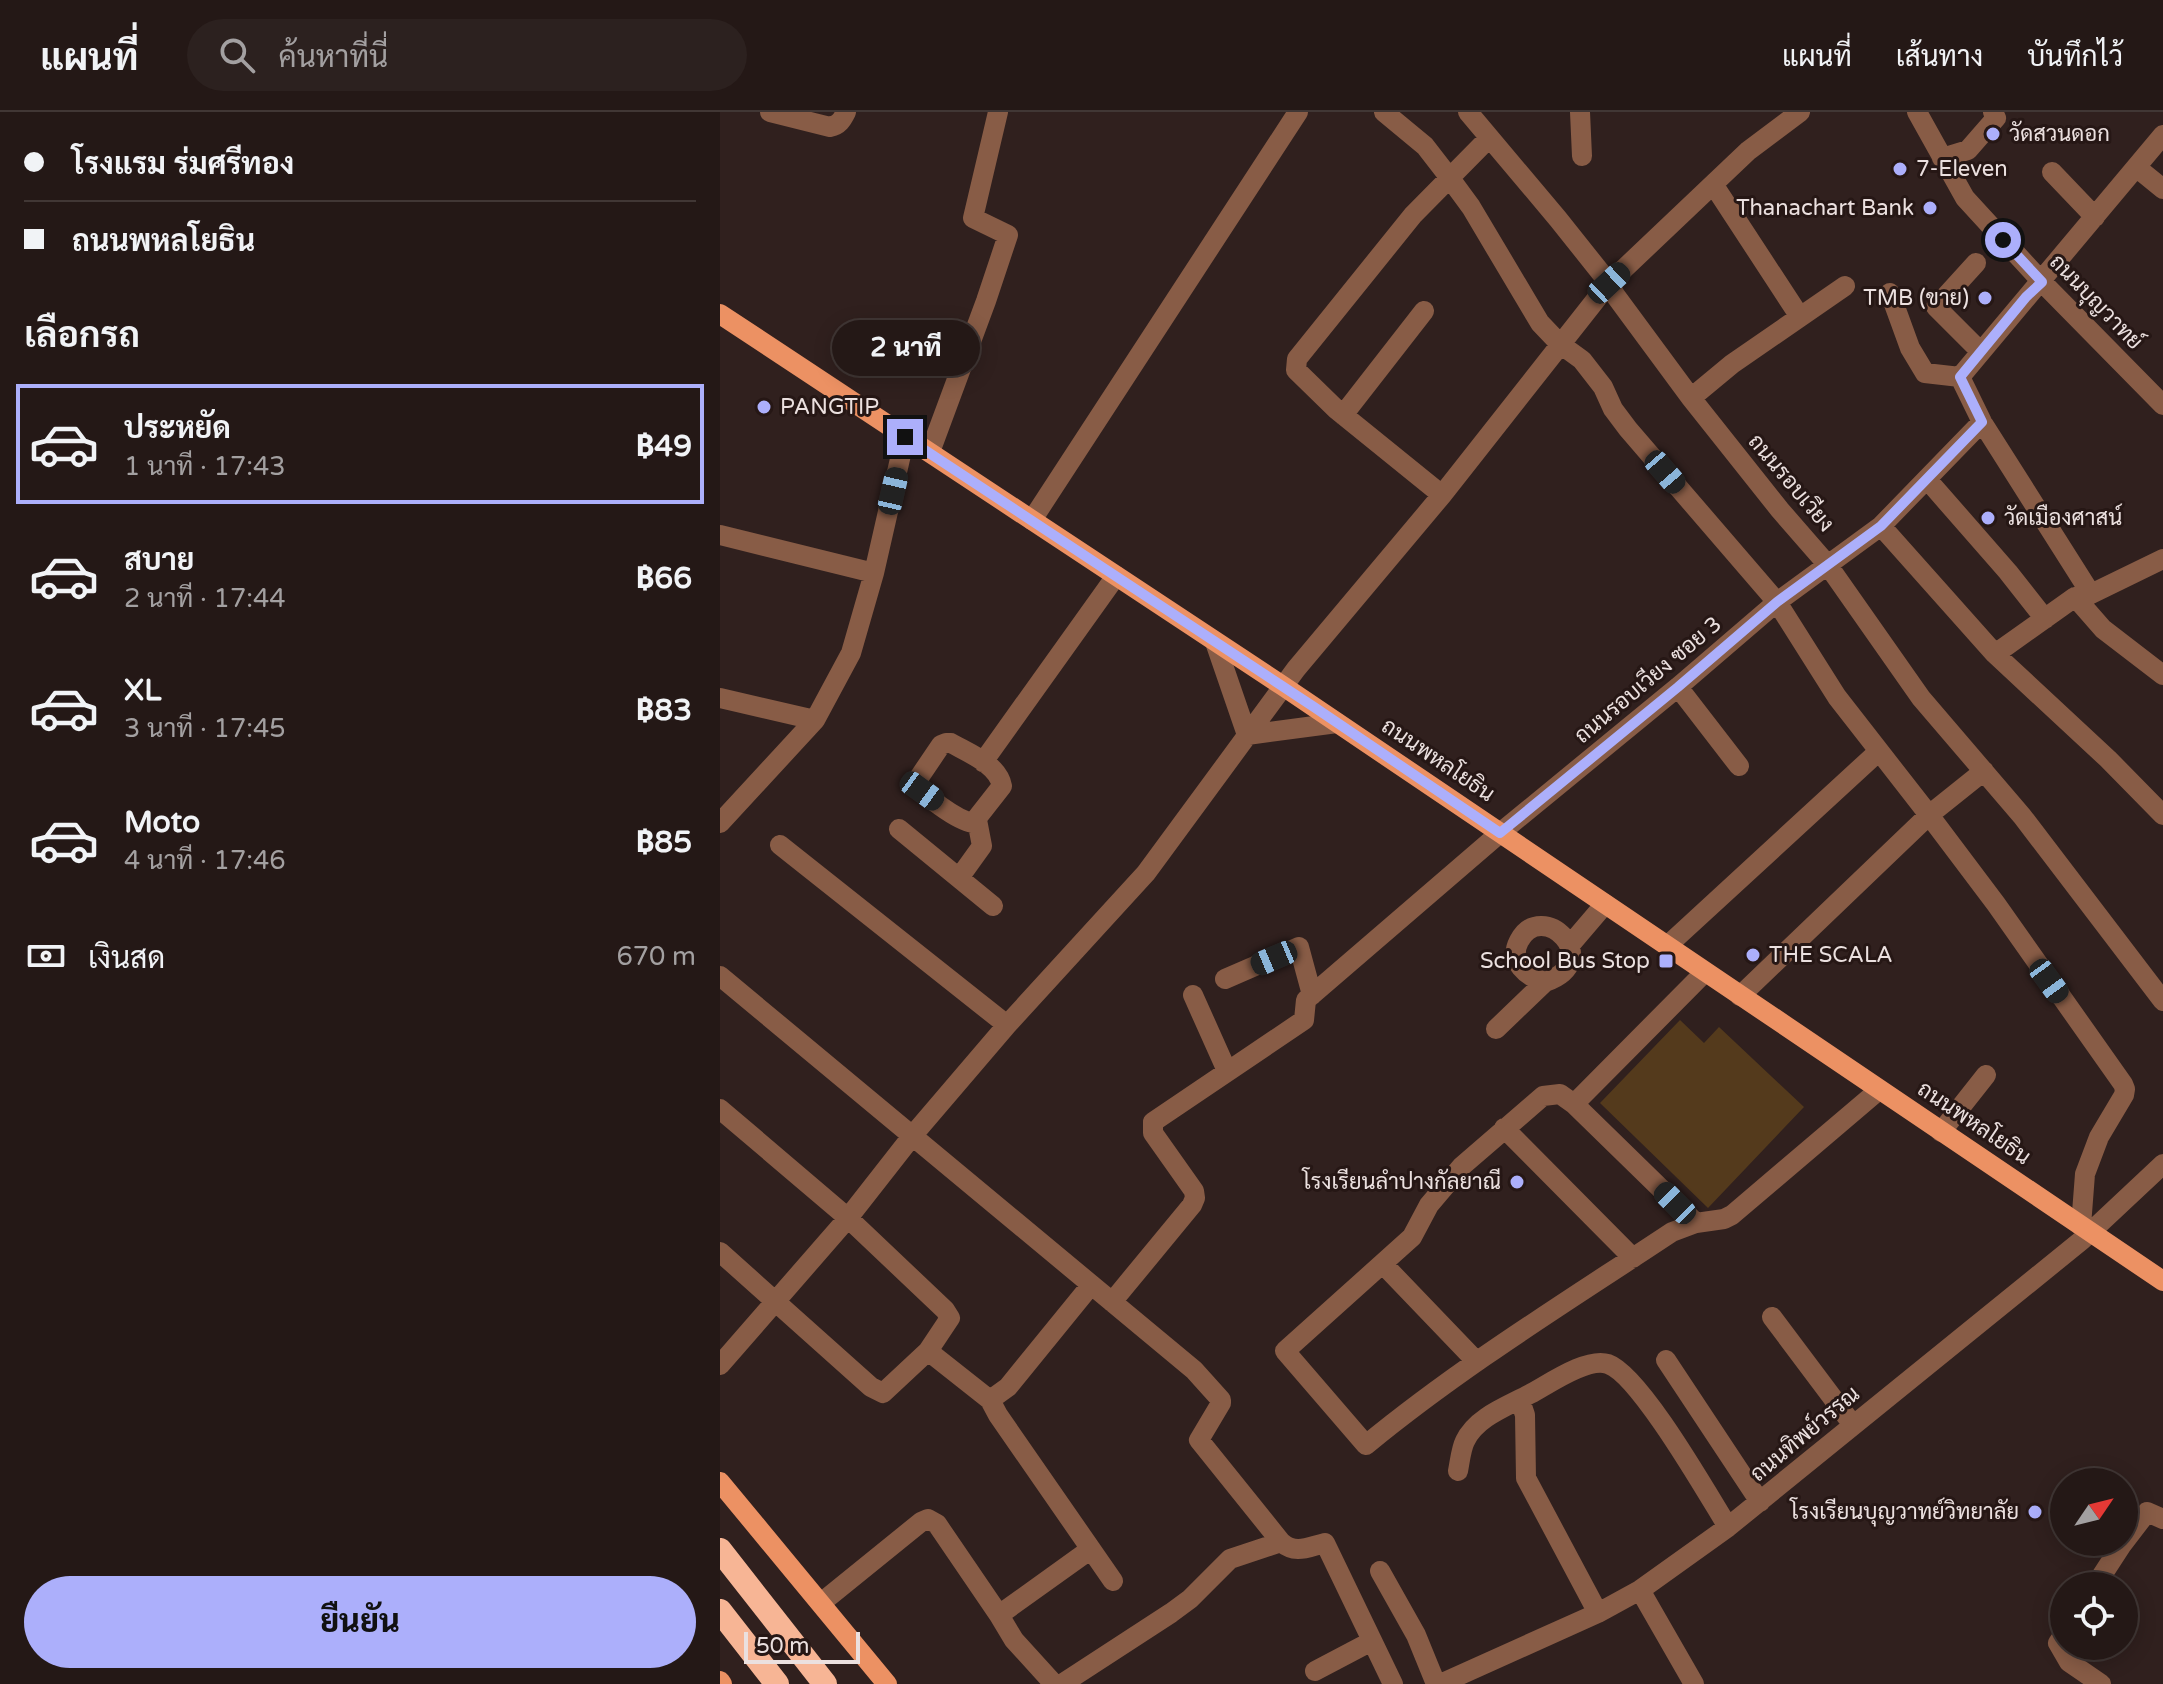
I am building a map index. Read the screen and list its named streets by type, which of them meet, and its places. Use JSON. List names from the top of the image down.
{
  "streets": {
    "main road": ["ถนนพหลโยธิน"],
    "street": [
      "ถนนบุญวาทย์",
      "ถนนรอบเวียง",
      "ถนนรอบเวียง ซอย 3",
      "ถนนทิพย์วรรณ"
    ]
  },
  "crossings": [
    ["ถนนรอบเวียง", "ถนนรอบเวียง ซอย 3"],
    ["ถนนรอบเวียง ซอย 3", "ถนนพหลโยธิน"],
    ["ถนนพหลโยธิน", "ถนนทิพย์วรรณ"]
  ],
  "places": {
    "other": [
      "วัดสวนดอก",
      "7-Eleven",
      "Thanachart Bank",
      "TMB (ขาย)",
      "PANGTIP",
      "วัดเมืองศาสน์",
      "THE SCALA",
      "โรงเรียนลำปางกัลยาณี",
      "โรงเรียนบุญวาทย์วิทยาลัย"
    ],
    "transit": ["School Bus Stop"]
  },
  "scale_bar": "50 m",
  "north": "top right",
  "page": {
    "header": "แผนที่",
    "search": "ค้นหาที่นี่",
    "nav": ["แผนที่", "เส้นทาง", "บันทึกไว้"],
    "banner": ["โรงแรม ร่มศรีทอง", "ถนนพหลโยธิน"],
    "heading": "เลือกรถ",
    "bubble": "2 นาที",
    "list": [
      {
        "name": "ประหยัด",
        "note": "1 นาที · 17:43",
        "value": "฿49"
      },
      {
        "name": "สบาย",
        "note": "2 นาที · 17:44",
        "value": "฿66"
      },
      {
        "name": "XL",
        "note": "3 นาที · 17:45",
        "value": "฿83"
      },
      {
        "name": "Moto",
        "note": "4 นาที · 17:46",
        "value": "฿85"
      }
    ],
    "pay": ["เงินสด", "670 m"],
    "buttons": "ยืนยัน",
    "scale": "50 m"
  }
}
